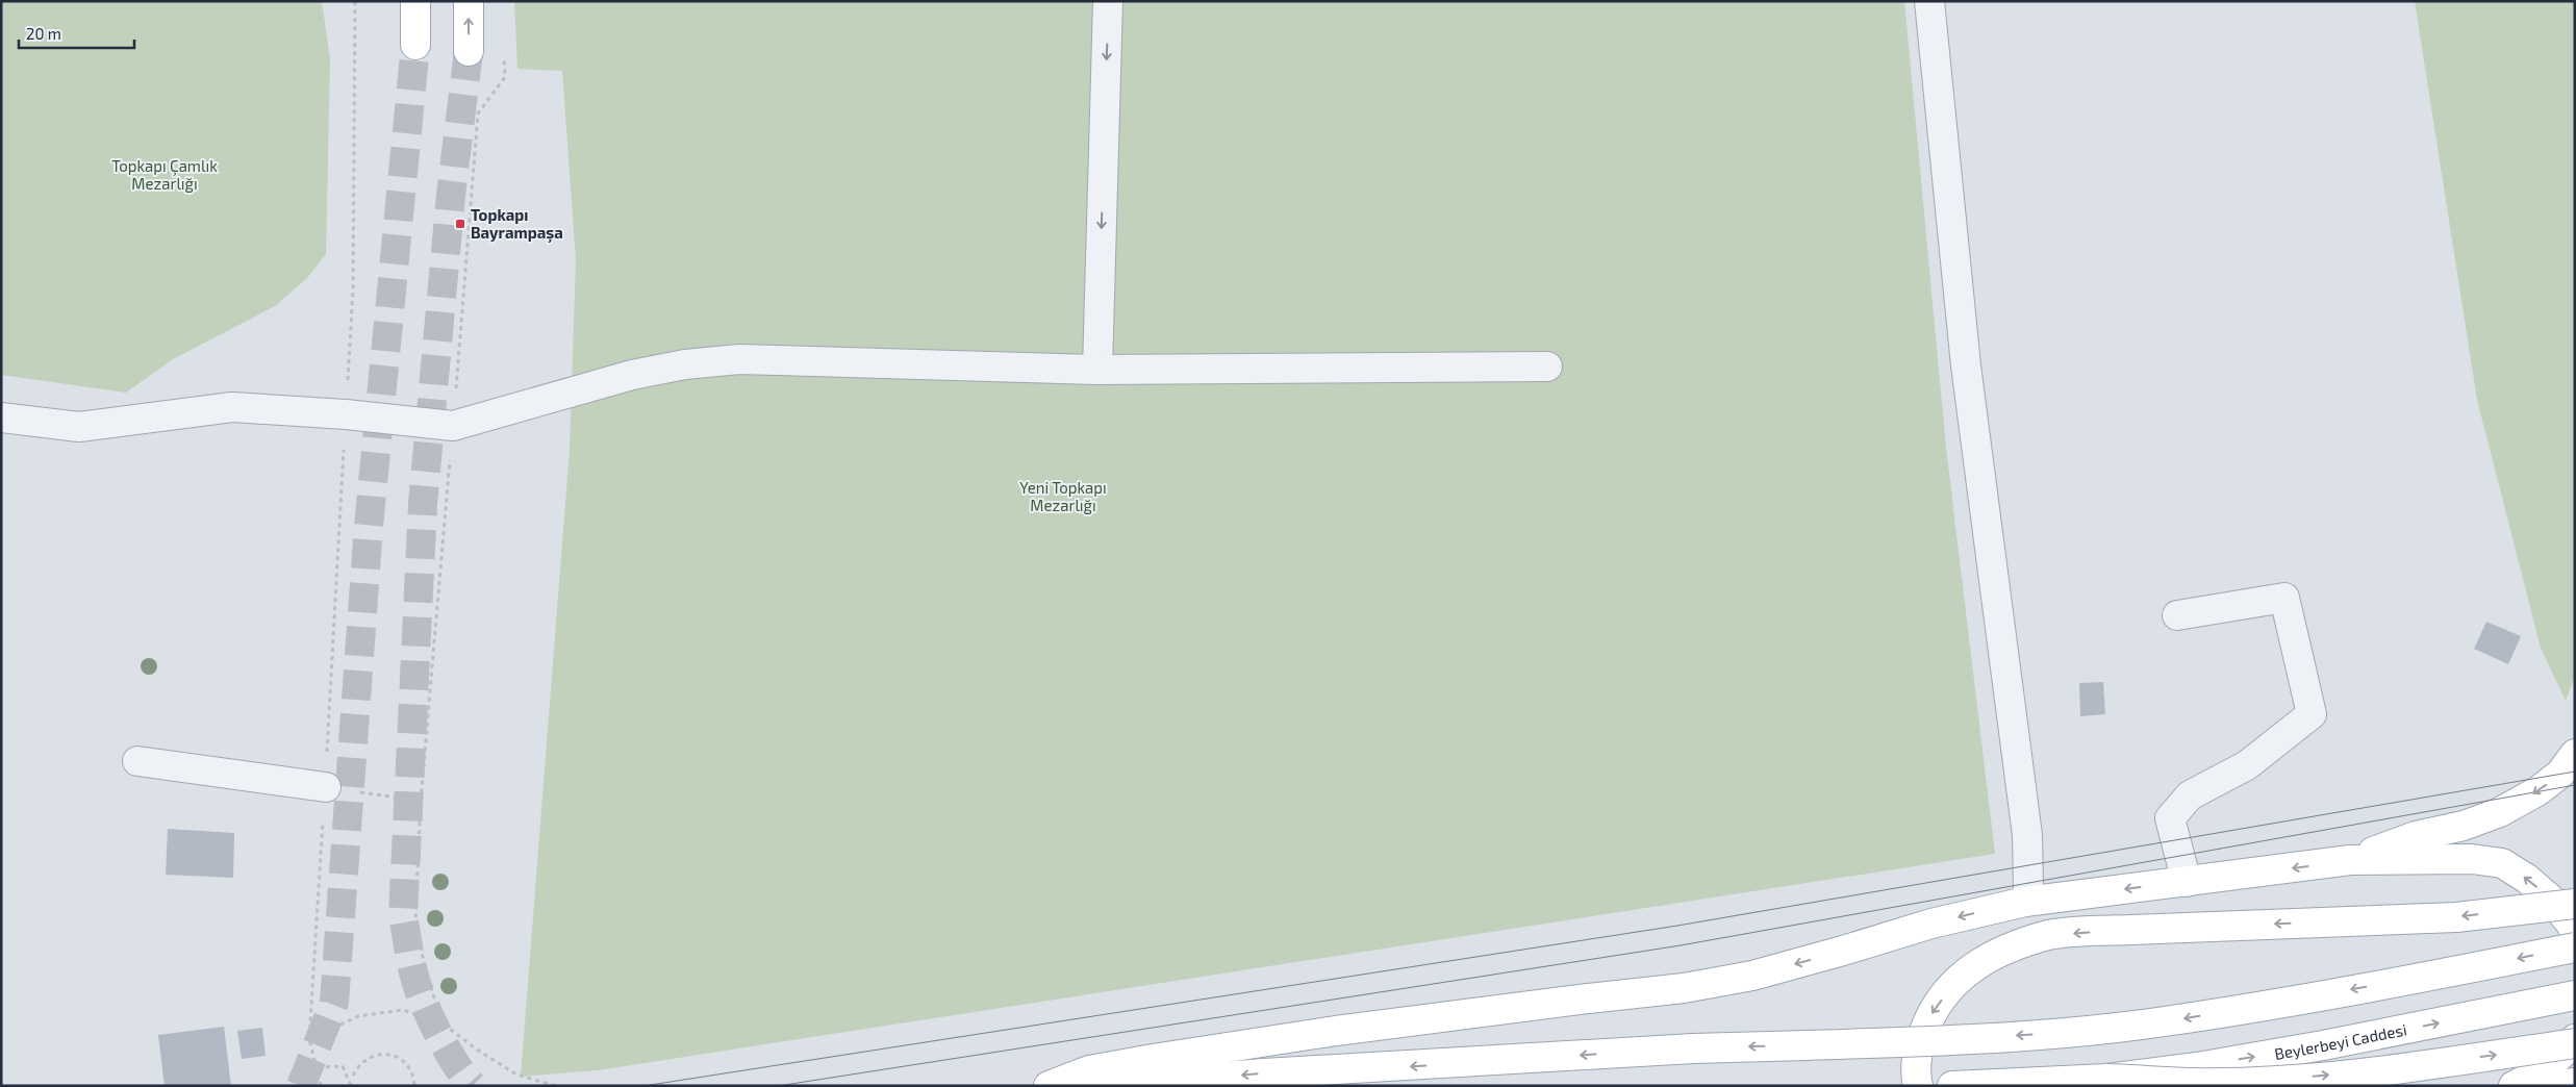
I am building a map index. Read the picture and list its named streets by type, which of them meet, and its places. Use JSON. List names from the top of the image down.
{
  "streets": {
    "main road": ["Beylerbeyi Caddesi"]
  },
  "parks": ["Topkapı Çamlık Mezarlığı", "Yeni Topkapı Mezarlığı"],
  "places": {
    "transit": ["Topkapı Bayrampaşa"]
  },
  "scale_bar": "20 m"
}
